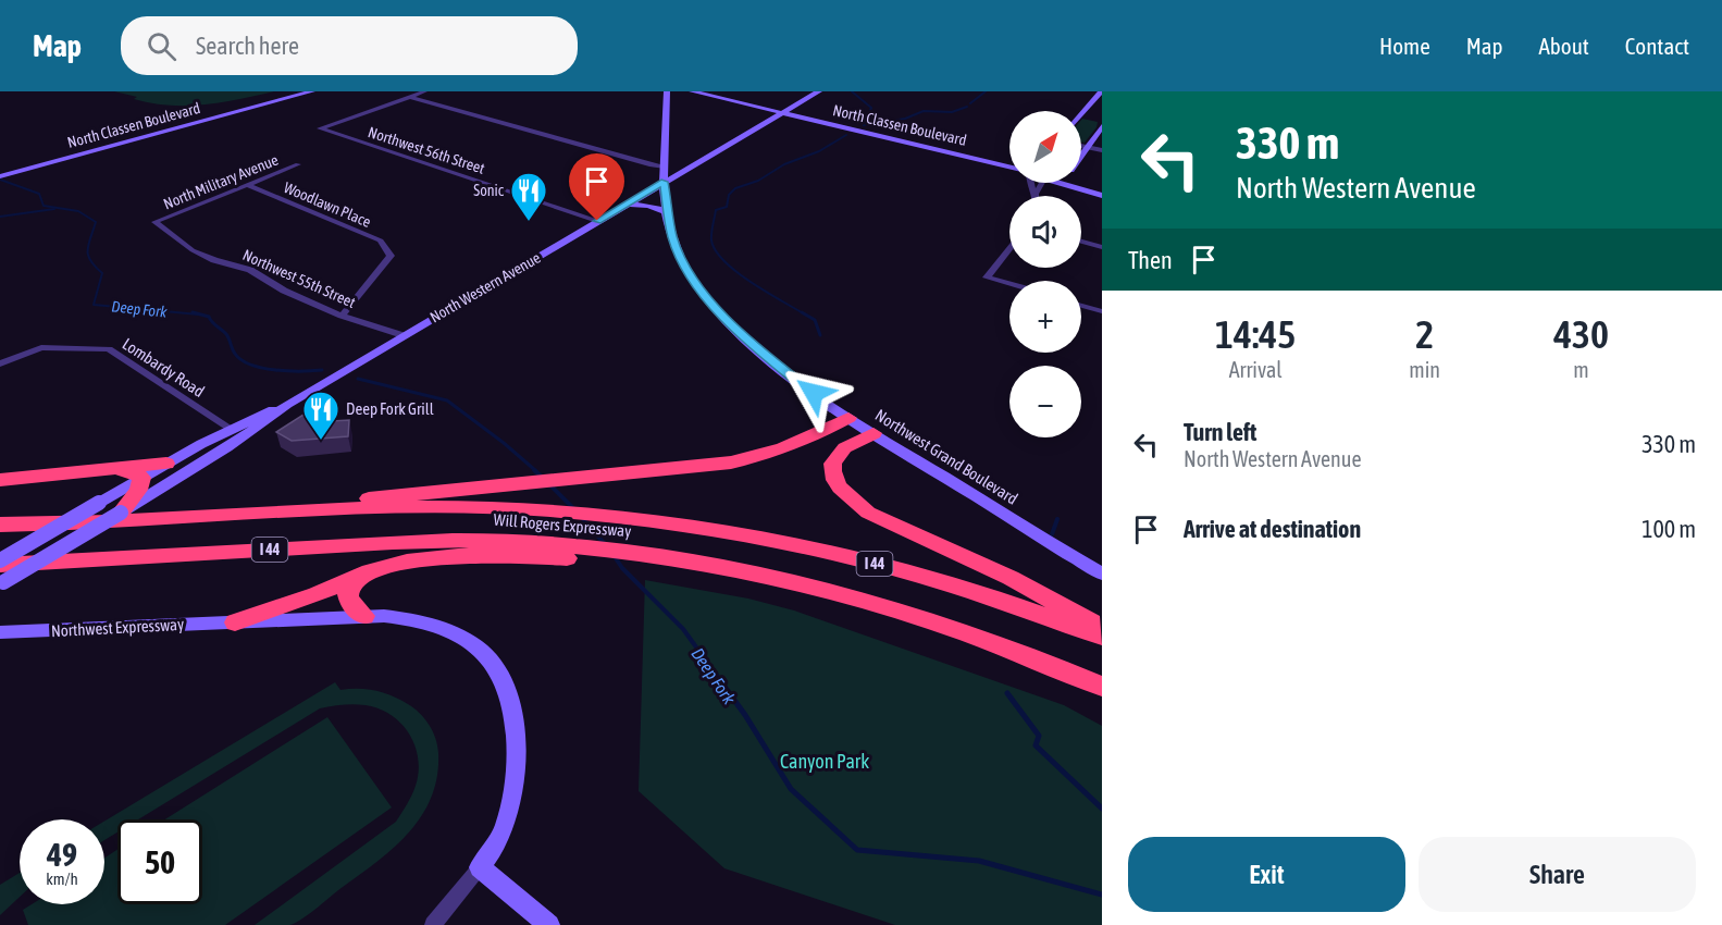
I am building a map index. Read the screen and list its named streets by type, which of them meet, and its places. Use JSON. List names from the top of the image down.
{
  "streets": {
    "highway": ["Will Rogers Expressway", "I 44"],
    "main road": [
      "North Classen Boulevard",
      "North Western Avenue",
      "Northwest Grand Boulevard",
      "Northwest Expressway"
    ],
    "street": [
      "Northwest 56th Street",
      "North Military Avenue",
      "Woodlawn Place",
      "Northwest 55th Street",
      "Lombardy Road"
    ]
  },
  "crossings": [
    ["North Classen Boulevard", "North Western Avenue"],
    ["Northwest 56th Street", "North Western Avenue"],
    ["North Military Avenue", "Woodlawn Place"],
    ["North Military Avenue", "Northwest 55th Street"],
    ["Woodlawn Place", "Northwest 55th Street"],
    ["Northwest 55th Street", "North Western Avenue"],
    ["North Western Avenue", "Lombardy Road"],
    ["North Western Avenue", "Northwest Grand Boulevard"],
    ["North Western Avenue", "Will Rogers Expressway"],
    ["Will Rogers Expressway", "I 44"]
  ],
  "water": ["Deep Fork"],
  "parks": ["Canyon Park"],
  "places": {
    "restaurant": ["Sonic", "Deep Fork Grill"]
  },
  "north": "top right",
  "page": {
    "header": "Map",
    "search": "Search here",
    "nav": [
      "Home",
      "Map",
      "About",
      "Contact"
    ],
    "turn": ["330 m", "North Western Avenue"],
    "map_buttons": ["+", "−"],
    "then": "Then",
    "eta": [
      "14:45",
      "Arrival",
      "2",
      "min",
      "430",
      "m"
    ],
    "list": [
      {
        "name": "Turn left",
        "note": "North Western Avenue",
        "value": "330 m"
      },
      {
        "name": "Arrive at destination",
        "value": "100 m"
      }
    ],
    "speed": "49 km/h",
    "limit": "50",
    "buttons": ["Exit", "Share"]
  }
}
